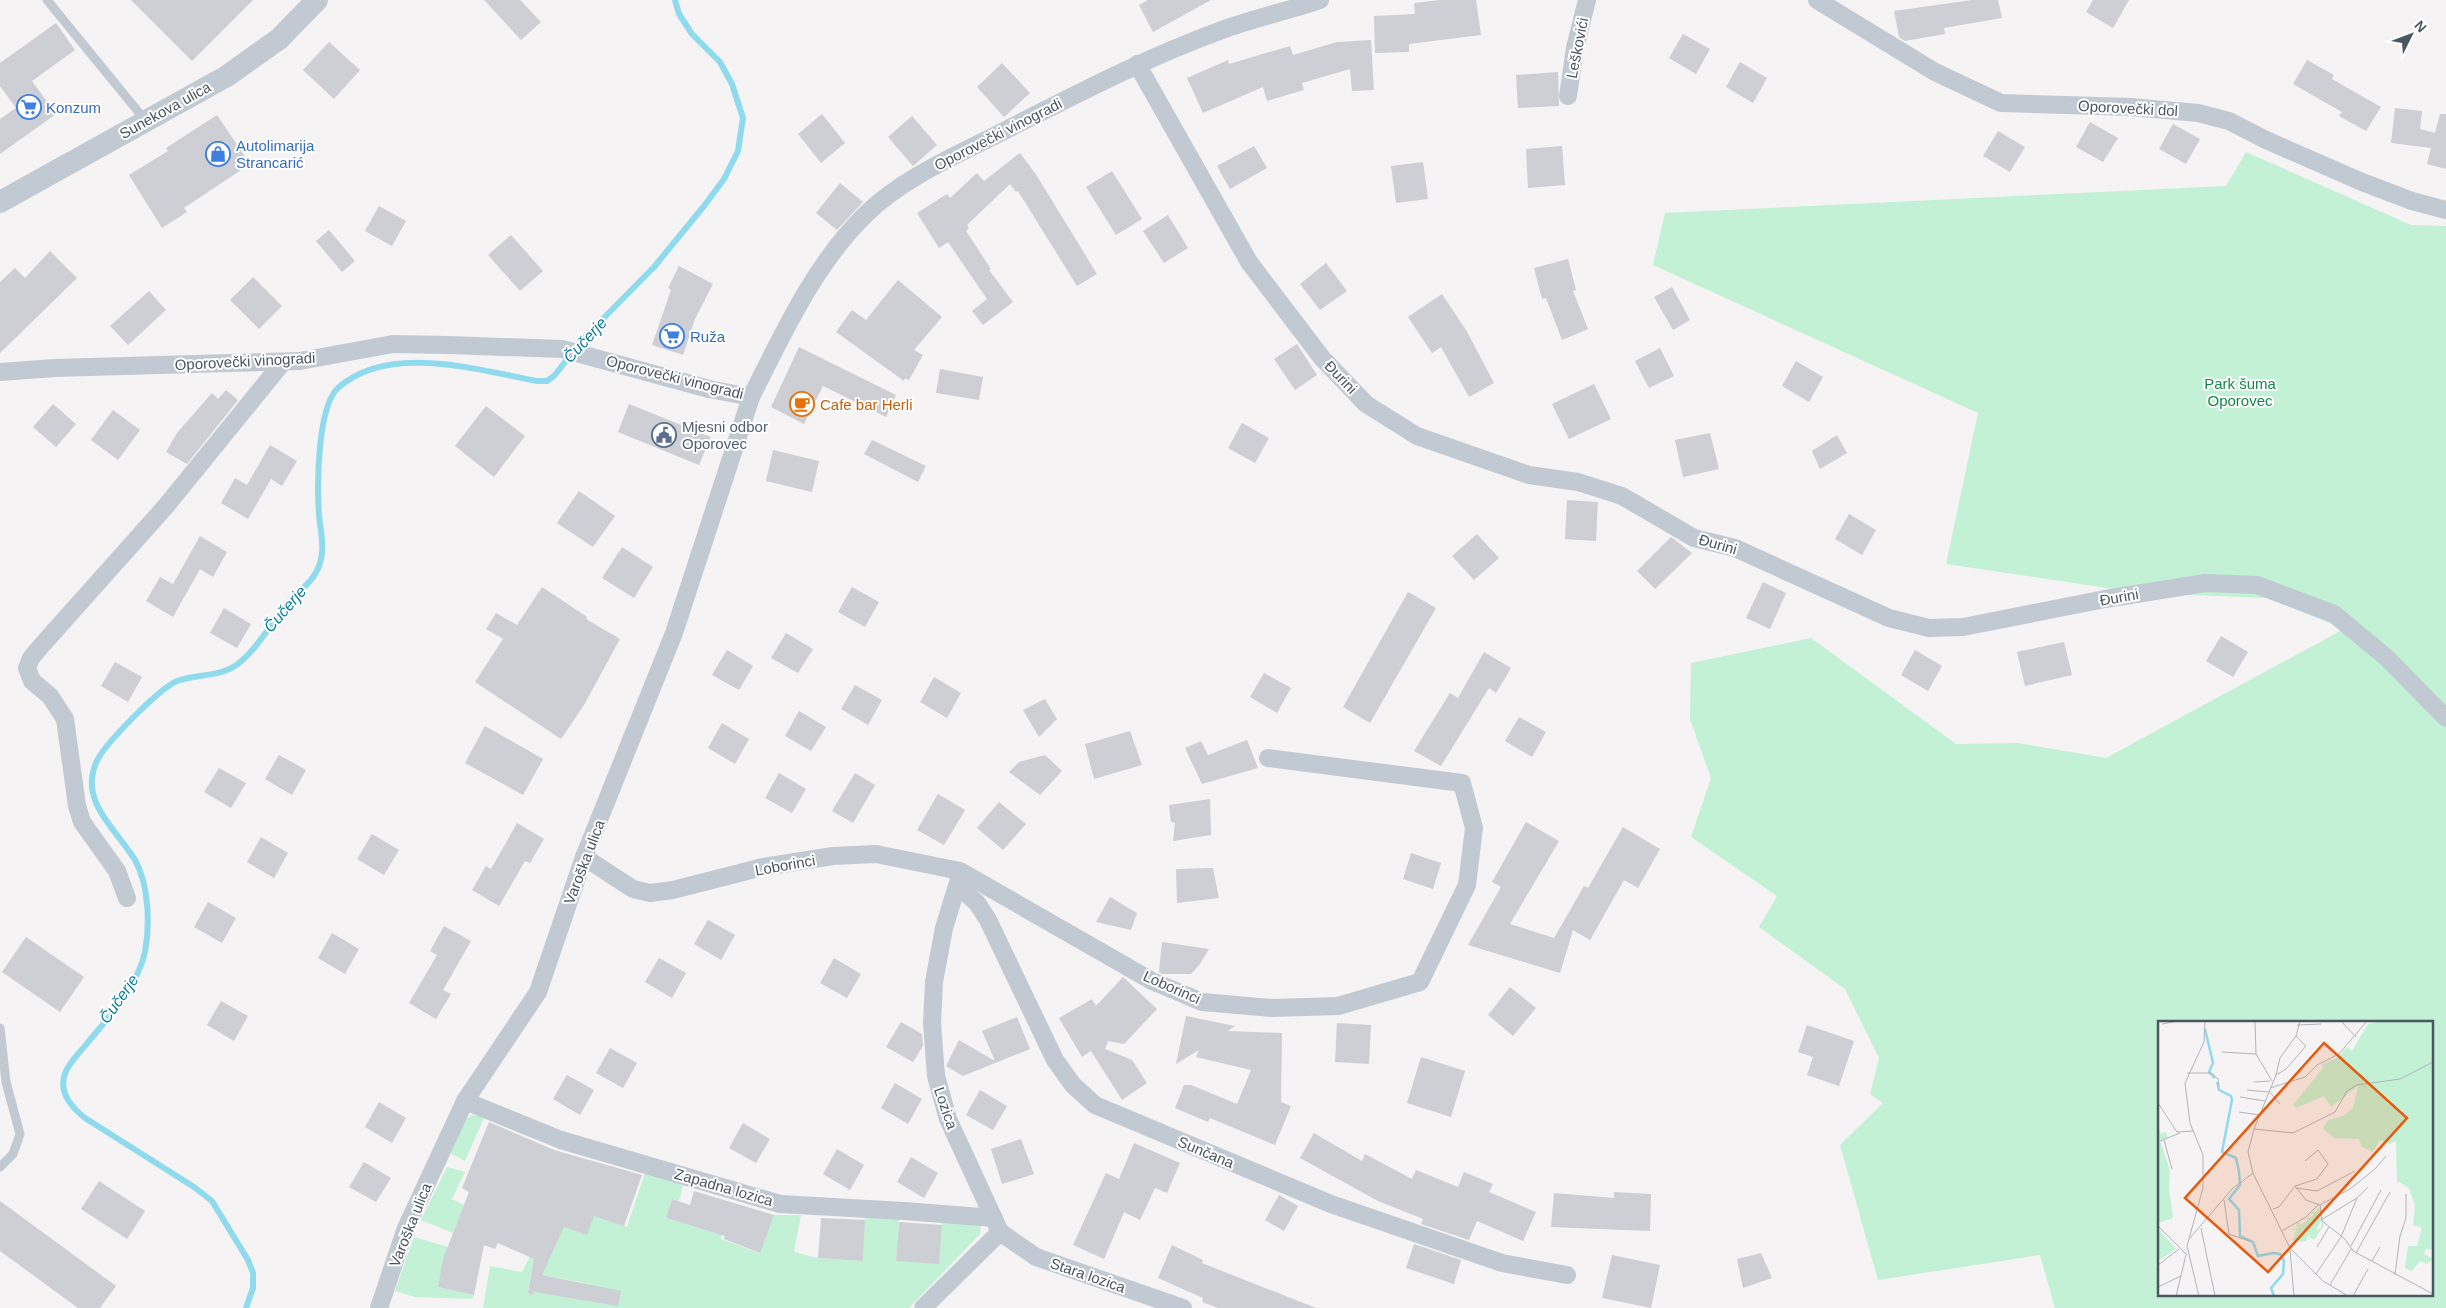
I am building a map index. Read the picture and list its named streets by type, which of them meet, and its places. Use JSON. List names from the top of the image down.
{
  "streets": {
    "street": [
      "Leškovići",
      "Oporovečki dol",
      "Sunekova ulica",
      "Oporovečki vinogradi",
      "Đurini",
      "Varoška ulica",
      "Loborinci",
      "Lozica",
      "Sunčana",
      "Zapadna lozica",
      "Stara lozica"
    ]
  },
  "crossings": [
    ["Oporovečki vinogradi", "Đurini"],
    ["Oporovečki vinogradi", "Varoška ulica"],
    ["Varoška ulica", "Loborinci"],
    ["Varoška ulica", "Zapadna lozica"],
    ["Loborinci", "Lozica"],
    ["Loborinci", "Sunčana"],
    ["Lozica", "Sunčana"],
    ["Lozica", "Zapadna lozica"],
    ["Lozica", "Stara lozica"],
    ["Zapadna lozica", "Stara lozica"]
  ],
  "water": ["Čučerje"],
  "parks": ["Park šuma Oporovec"],
  "places": {
    "supermarket": ["Konzum", "Ruža"],
    "shop": ["Autolimarija Strancarić"],
    "cafe": ["Cafe bar Herli"],
    "public building": ["Mjesni odbor Oporovec"]
  },
  "north": "top right"
}
